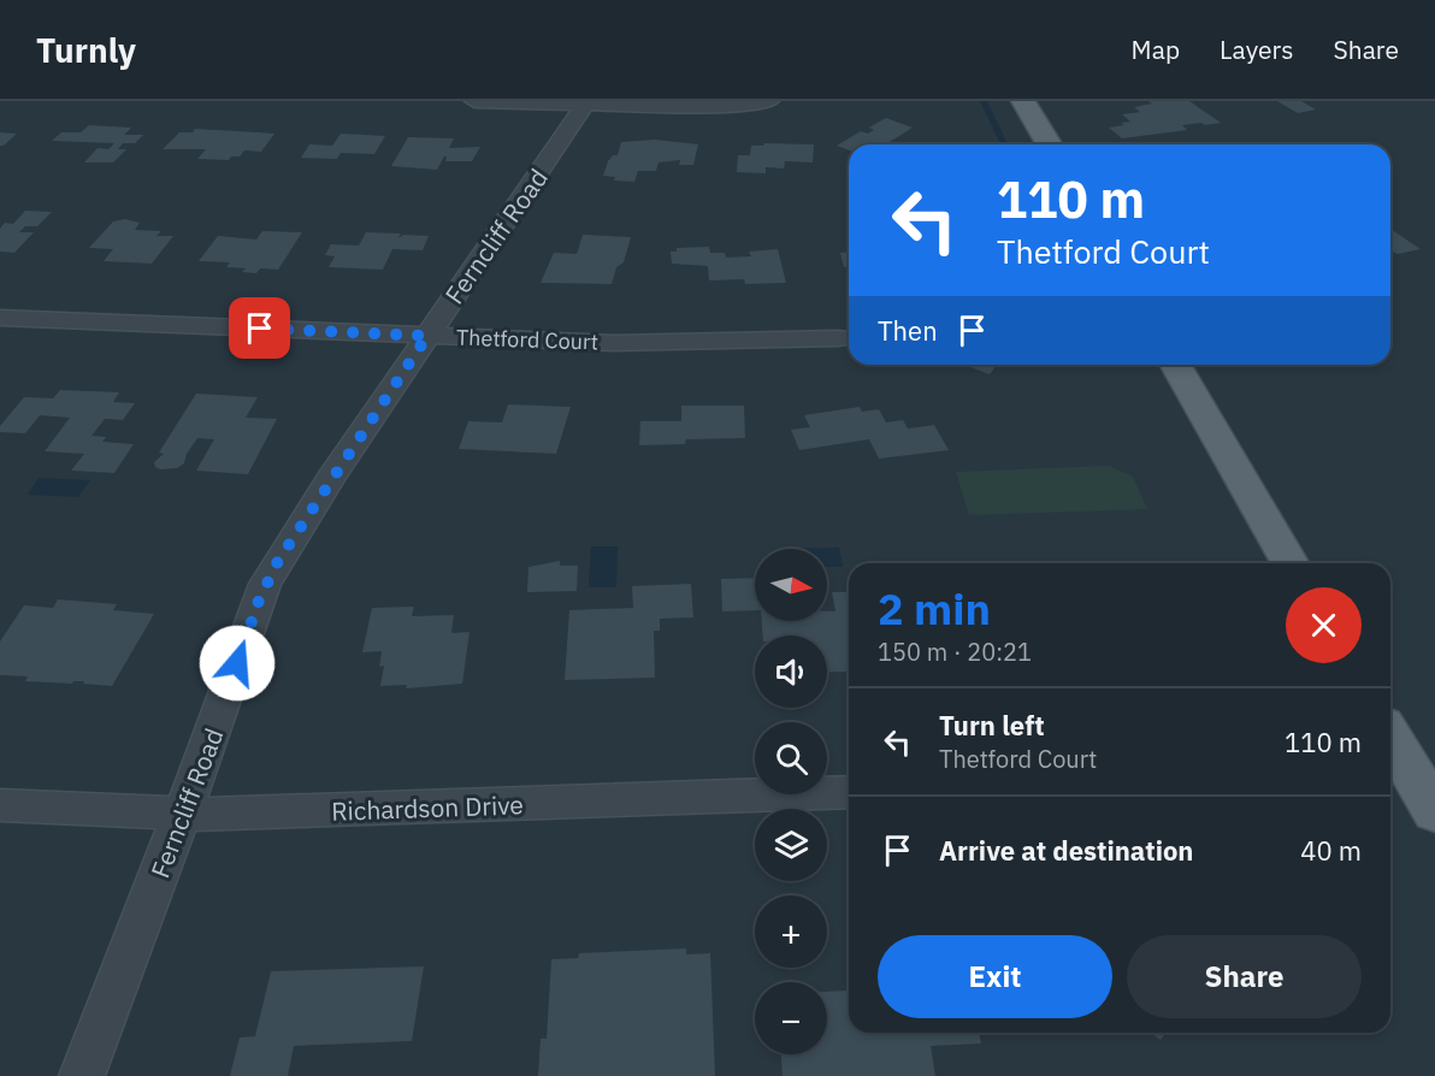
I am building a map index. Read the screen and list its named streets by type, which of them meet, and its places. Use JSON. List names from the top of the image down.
{
  "streets": {
    "street": ["Ferncliff Road", "Thetford Court", "Richardson Drive"]
  },
  "crossings": [
    ["Ferncliff Road", "Thetford Court"],
    ["Ferncliff Road", "Richardson Drive"]
  ],
  "north": "right",
  "page": {
    "header": "Turnly",
    "nav": ["Map", "Layers", "Share"],
    "turn": ["110 m", "Thetford Court"],
    "then": "Then",
    "map_buttons": ["+", "−"],
    "heading": ["2 min", "150 m · 20:21"],
    "list": [
      {
        "name": "Turn left",
        "note": "Thetford Court",
        "value": "110 m"
      },
      {
        "name": "Arrive at destination",
        "value": "40 m"
      }
    ],
    "buttons": ["Exit", "Share"]
  }
}
